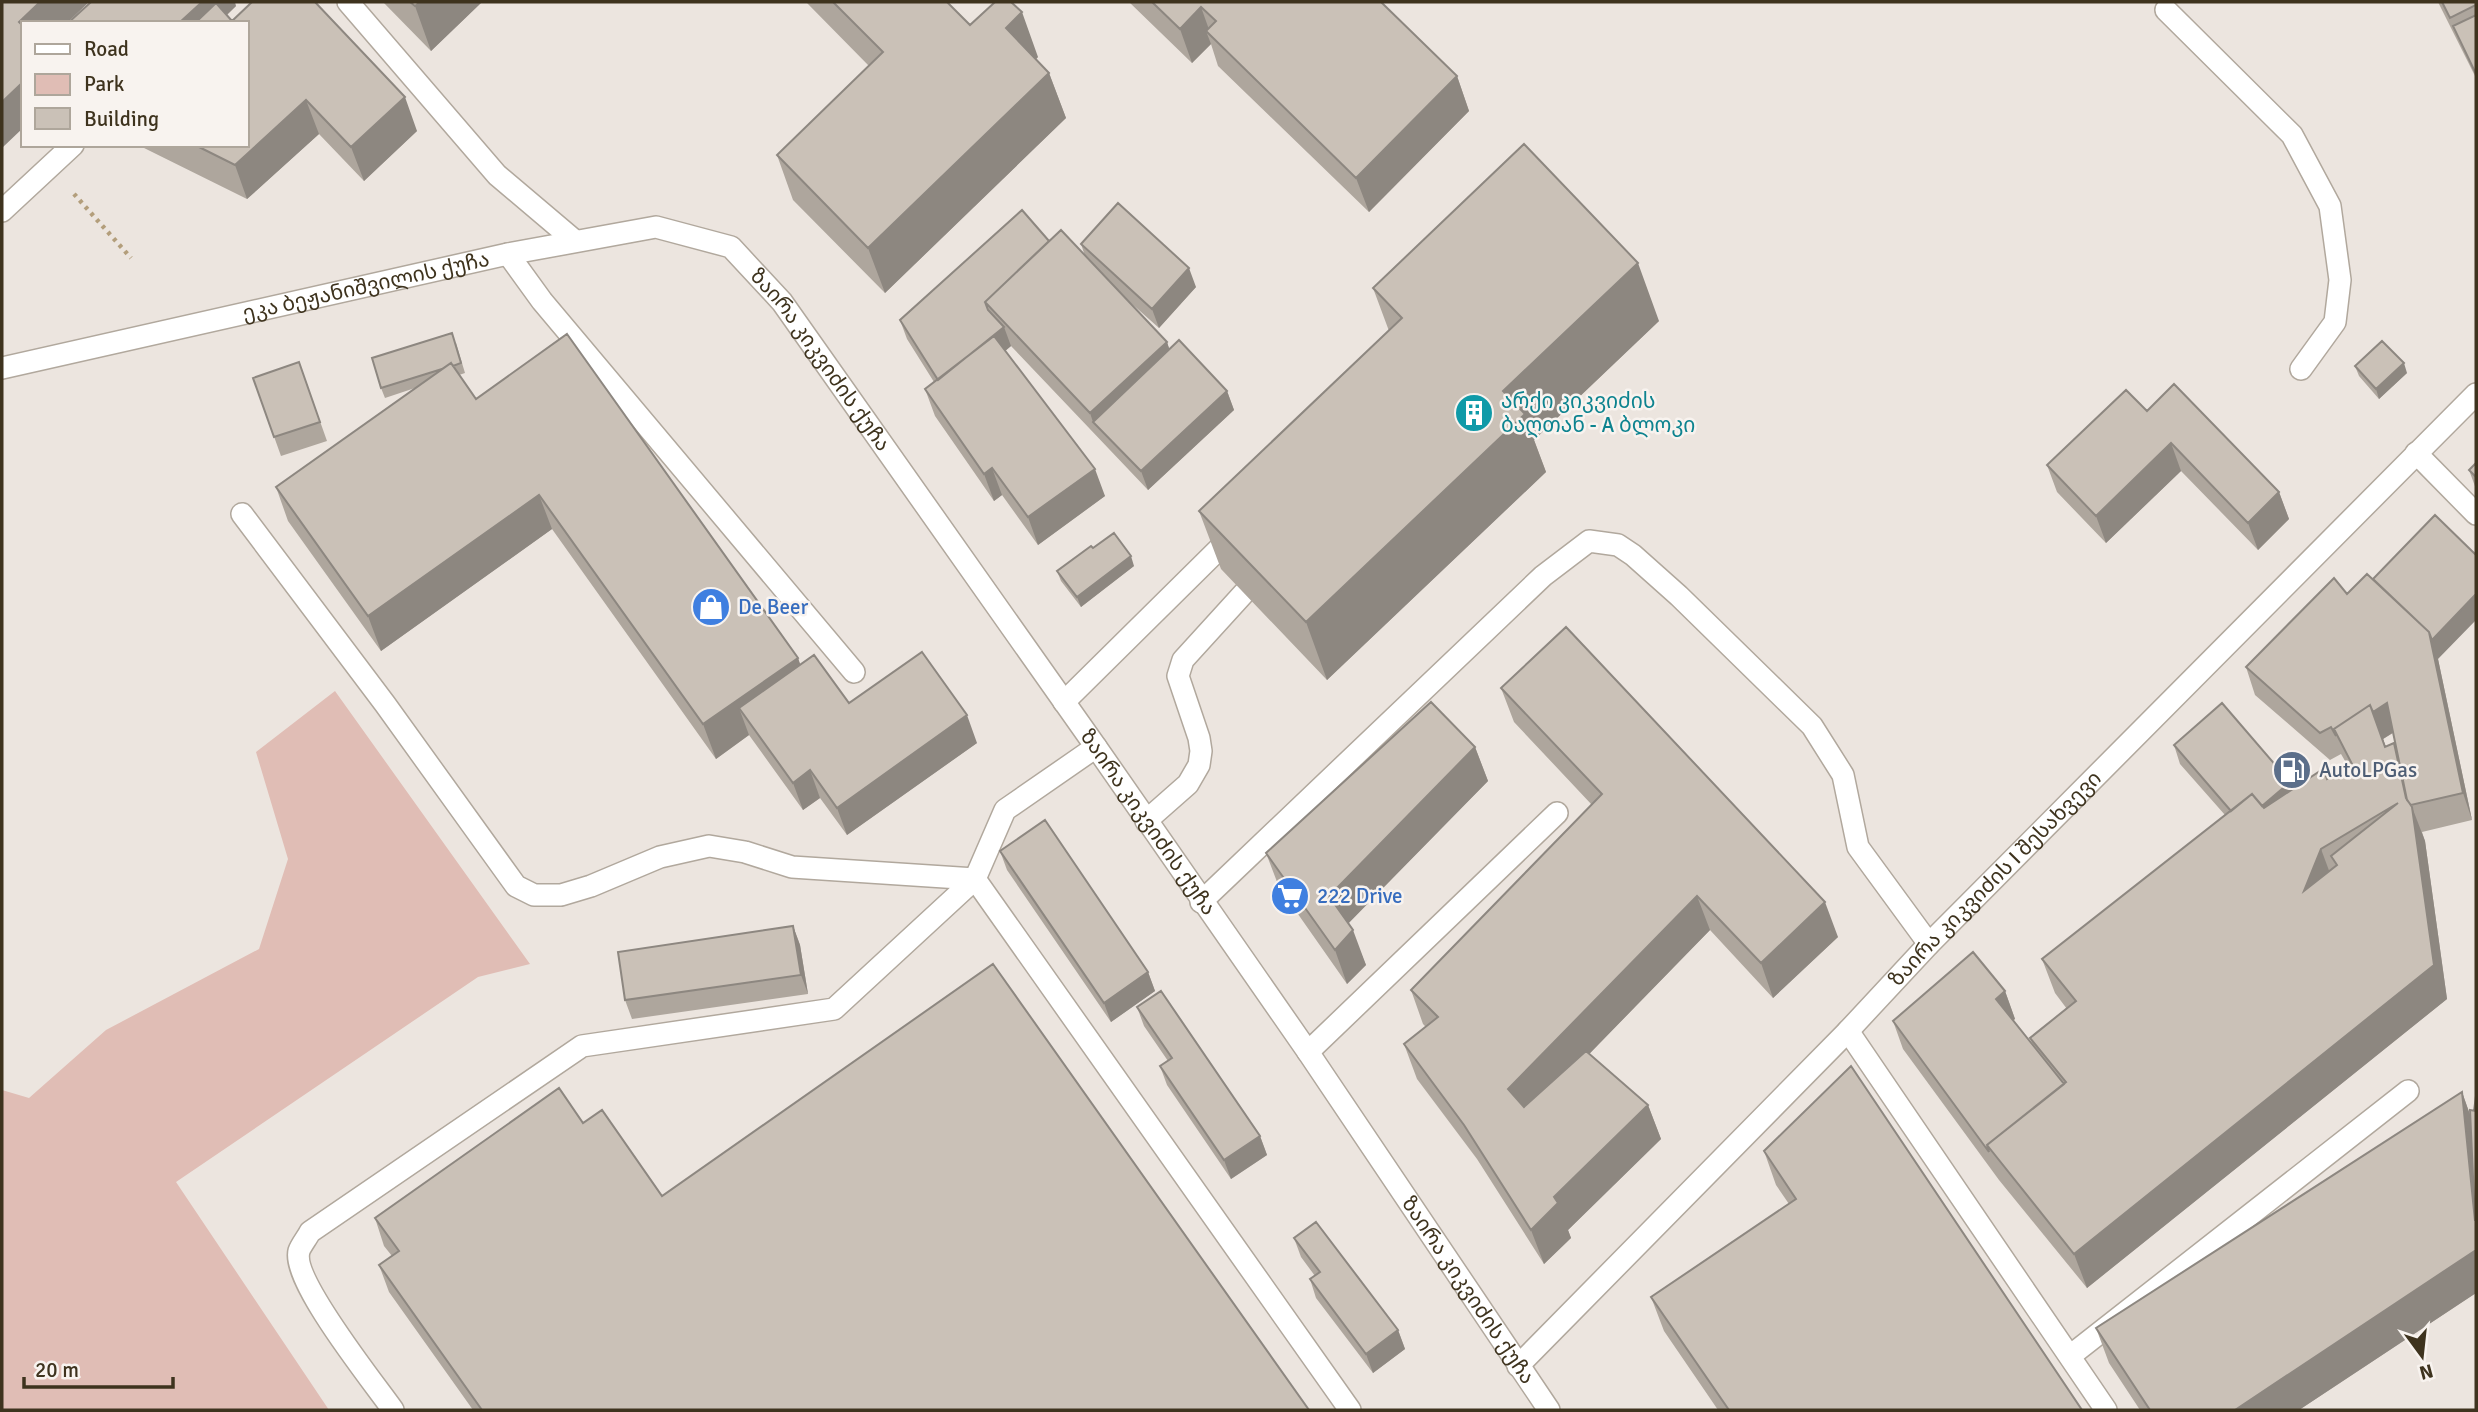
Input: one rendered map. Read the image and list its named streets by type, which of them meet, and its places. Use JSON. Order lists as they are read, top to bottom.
{
  "streets": {
    "street": ["ეკა ბეჟანიშვილის ქუჩა", "ზაირა კიკვიძის ქუჩა", "ზაირა კიკვიძის I შესახვევი"]
  },
  "crossings": [
    ["ეკა ბეჟანიშვილის ქუჩა", "ზაირა კიკვიძის ქუჩა"],
    ["ზაირა კიკვიძის ქუჩა", "ზაირა კიკვიძის I შესახვევი"]
  ],
  "places": {
    "building": ["არქი კიკვიძის ბაღთან - A ბლოკი"],
    "shop": ["De Beer"],
    "fuel station": ["AutoLPGas"],
    "supermarket": ["222 Drive"]
  },
  "legend": ["Road", "Park", "Building"],
  "scale_bar": "20 m",
  "north": "bottom"
}
